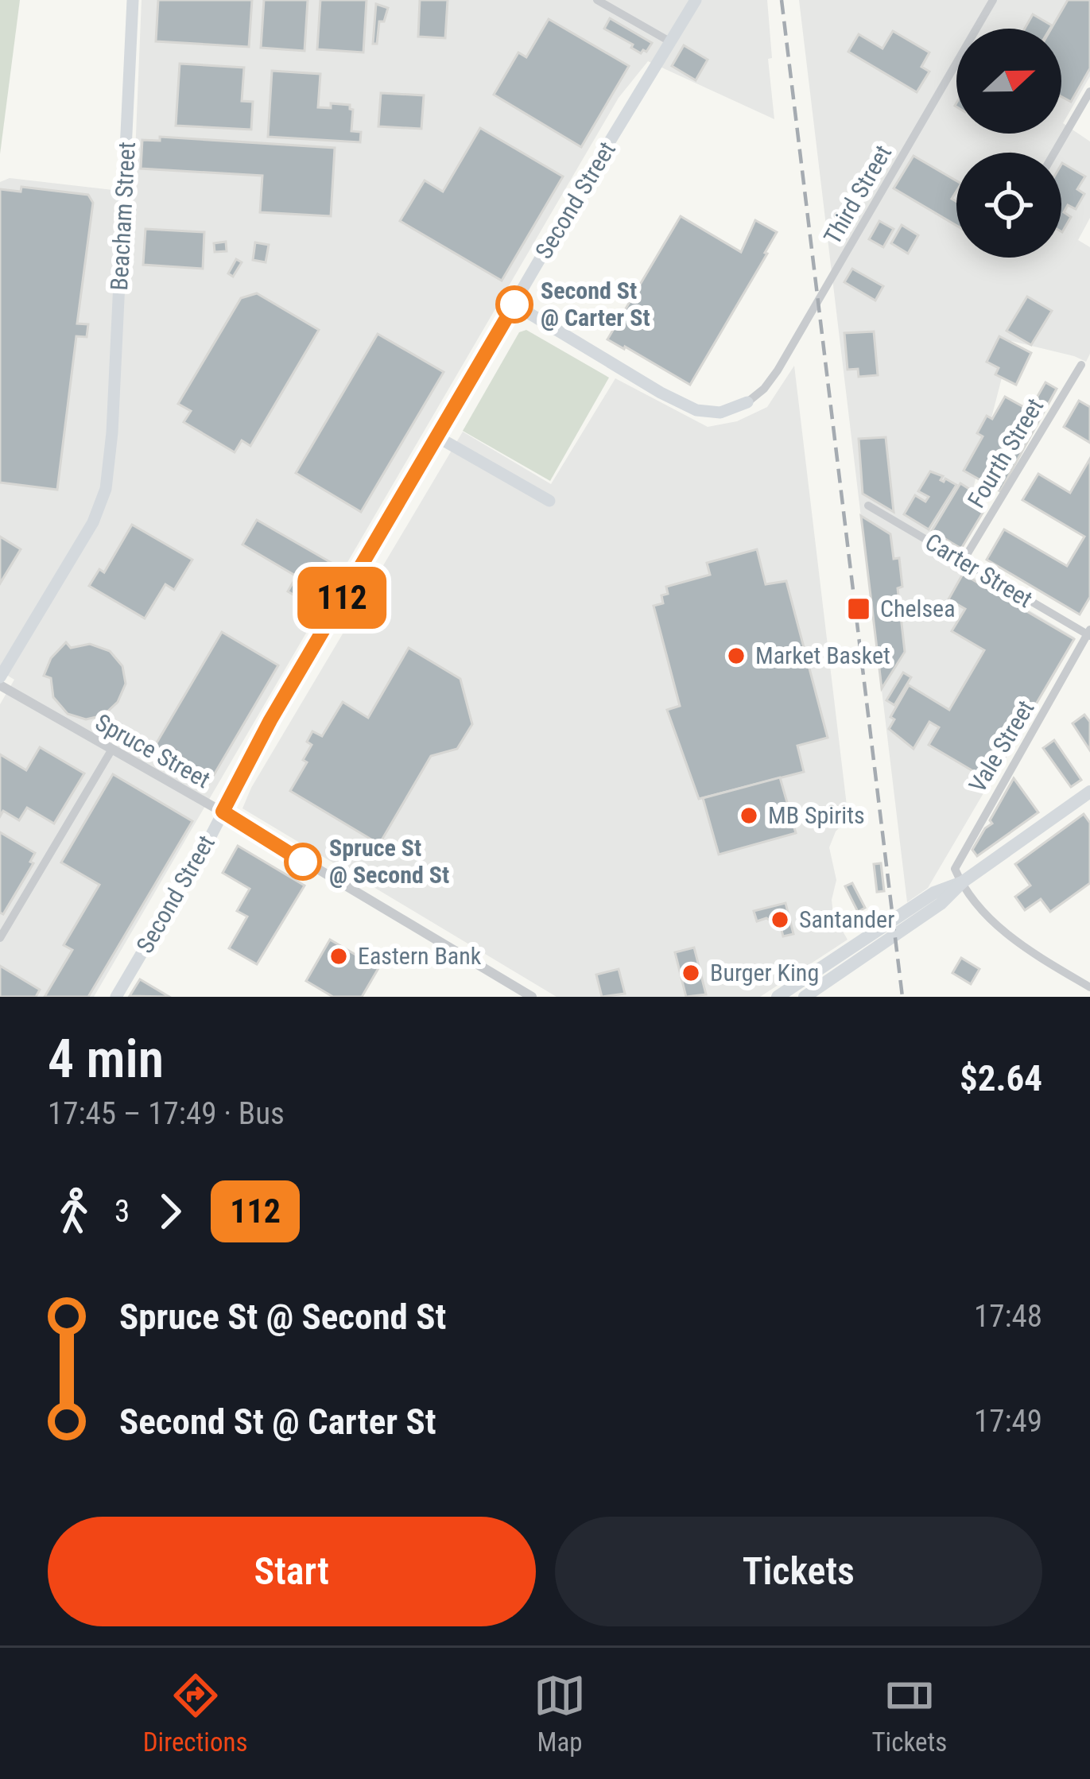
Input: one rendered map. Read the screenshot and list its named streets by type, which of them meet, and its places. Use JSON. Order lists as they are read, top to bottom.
{
  "streets": {
    "main road": ["Second Street", "Beacham Street"],
    "street": [
      "Third Street",
      "Fourth Street",
      "Carter Street",
      "Vale Street",
      "Spruce Street"
    ]
  },
  "crossings": [
    ["Second Street", "Spruce Street"],
    ["Fourth Street", "Carter Street"],
    ["Carter Street", "Vale Street"]
  ],
  "places": {
    "other": [
      "Second St @ Carter St",
      "Market Basket",
      "MB Spirits",
      "Spruce St @ Second St",
      "Santander",
      "Eastern Bank",
      "Burger King"
    ],
    "transit": ["Chelsea"]
  },
  "lines": ["bus line 112"],
  "north": "right",
  "page": {
    "on_map": "112",
    "heading": ["4 min", "17:45 – 17:49 · Bus", "$2.64"],
    "legs": ["3", "112"],
    "list": [
      {
        "name": "Spruce St @ Second St",
        "value": "17:48"
      },
      {
        "name": "Second St @ Carter St",
        "value": "17:49"
      }
    ],
    "buttons": ["Start", "Tickets"],
    "tabs": ["Directions", "Map", "Tickets"]
  }
}
